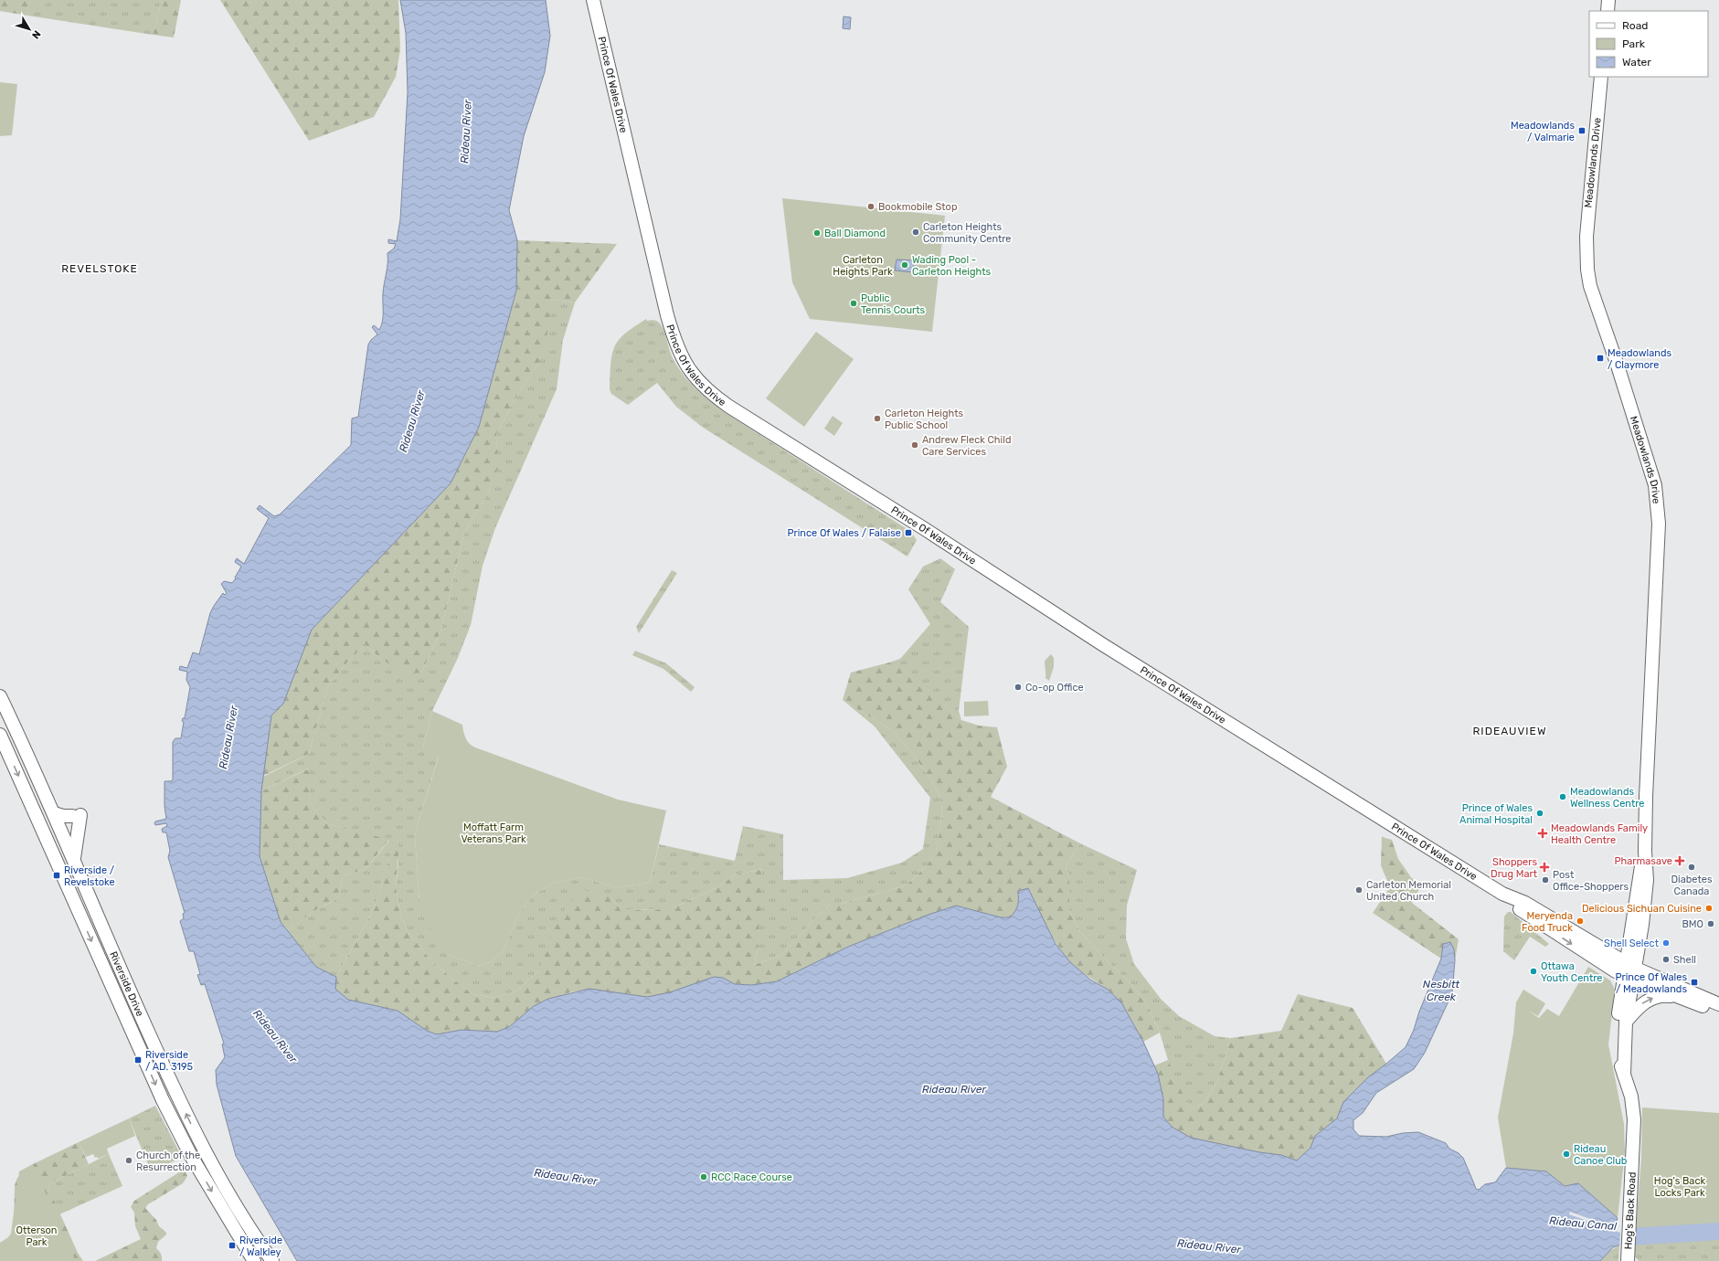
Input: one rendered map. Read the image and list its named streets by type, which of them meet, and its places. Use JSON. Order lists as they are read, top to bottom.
{
  "streets": {
    "main road": [
      "Prince Of Wales Drive",
      "Meadowlands Drive",
      "Riverside Drive",
      "Hog's Back Road"
    ]
  },
  "crossings": [
    ["Prince Of Wales Drive", "Meadowlands Drive"],
    ["Prince Of Wales Drive", "Hog's Back Road"],
    ["Meadowlands Drive", "Hog's Back Road"]
  ],
  "districts": ["REVELSTOKE", "RIDEAUVIEW"],
  "water": ["Rideau River", "Nesbitt Creek", "Rideau Canal"],
  "parks": [
    "Carleton Heights Park",
    "Moffatt Farm Veterans Park",
    "Hog's Back Locks Park",
    "Otterson Park"
  ],
  "places": {
    "transit": [
      "Meadowlands / Valmarie",
      "Meadowlands / Claymore",
      "Prince Of Wales / Falaise",
      "Riverside / Revelstoke",
      "Prince Of Wales / Meadowlands",
      "Riverside / AD. 3195",
      "Riverside / Walkley"
    ],
    "other": [
      "Bookmobile Stop",
      "Carleton Heights Community Centre",
      "Ball Diamond",
      "Wading Pool - Carleton Heights",
      "Public Tennis Courts",
      "Carleton Heights Public School",
      "Andrew Fleck Child Care Services",
      "Co-op Office",
      "Meadowlands Wellness Centre",
      "Prince of Wales Animal Hospital",
      "Diabetes Canada",
      "Post Office-Shoppers",
      "Carleton Memorial United Church",
      "Delicious Sichuan Cuisine",
      "Meryenda Food Truck",
      "BMO",
      "Shell Select",
      "Shell",
      "Ottawa Youth Centre",
      "Rideau Canoe Club",
      "Church of the Resurrection",
      "RCC Race Course"
    ],
    "health": ["Meadowlands Family Health Centre", "Pharmasave", "Shoppers Drug Mart"]
  },
  "legend": ["Road", "Park", "Water"],
  "north": "bottom right"
}
